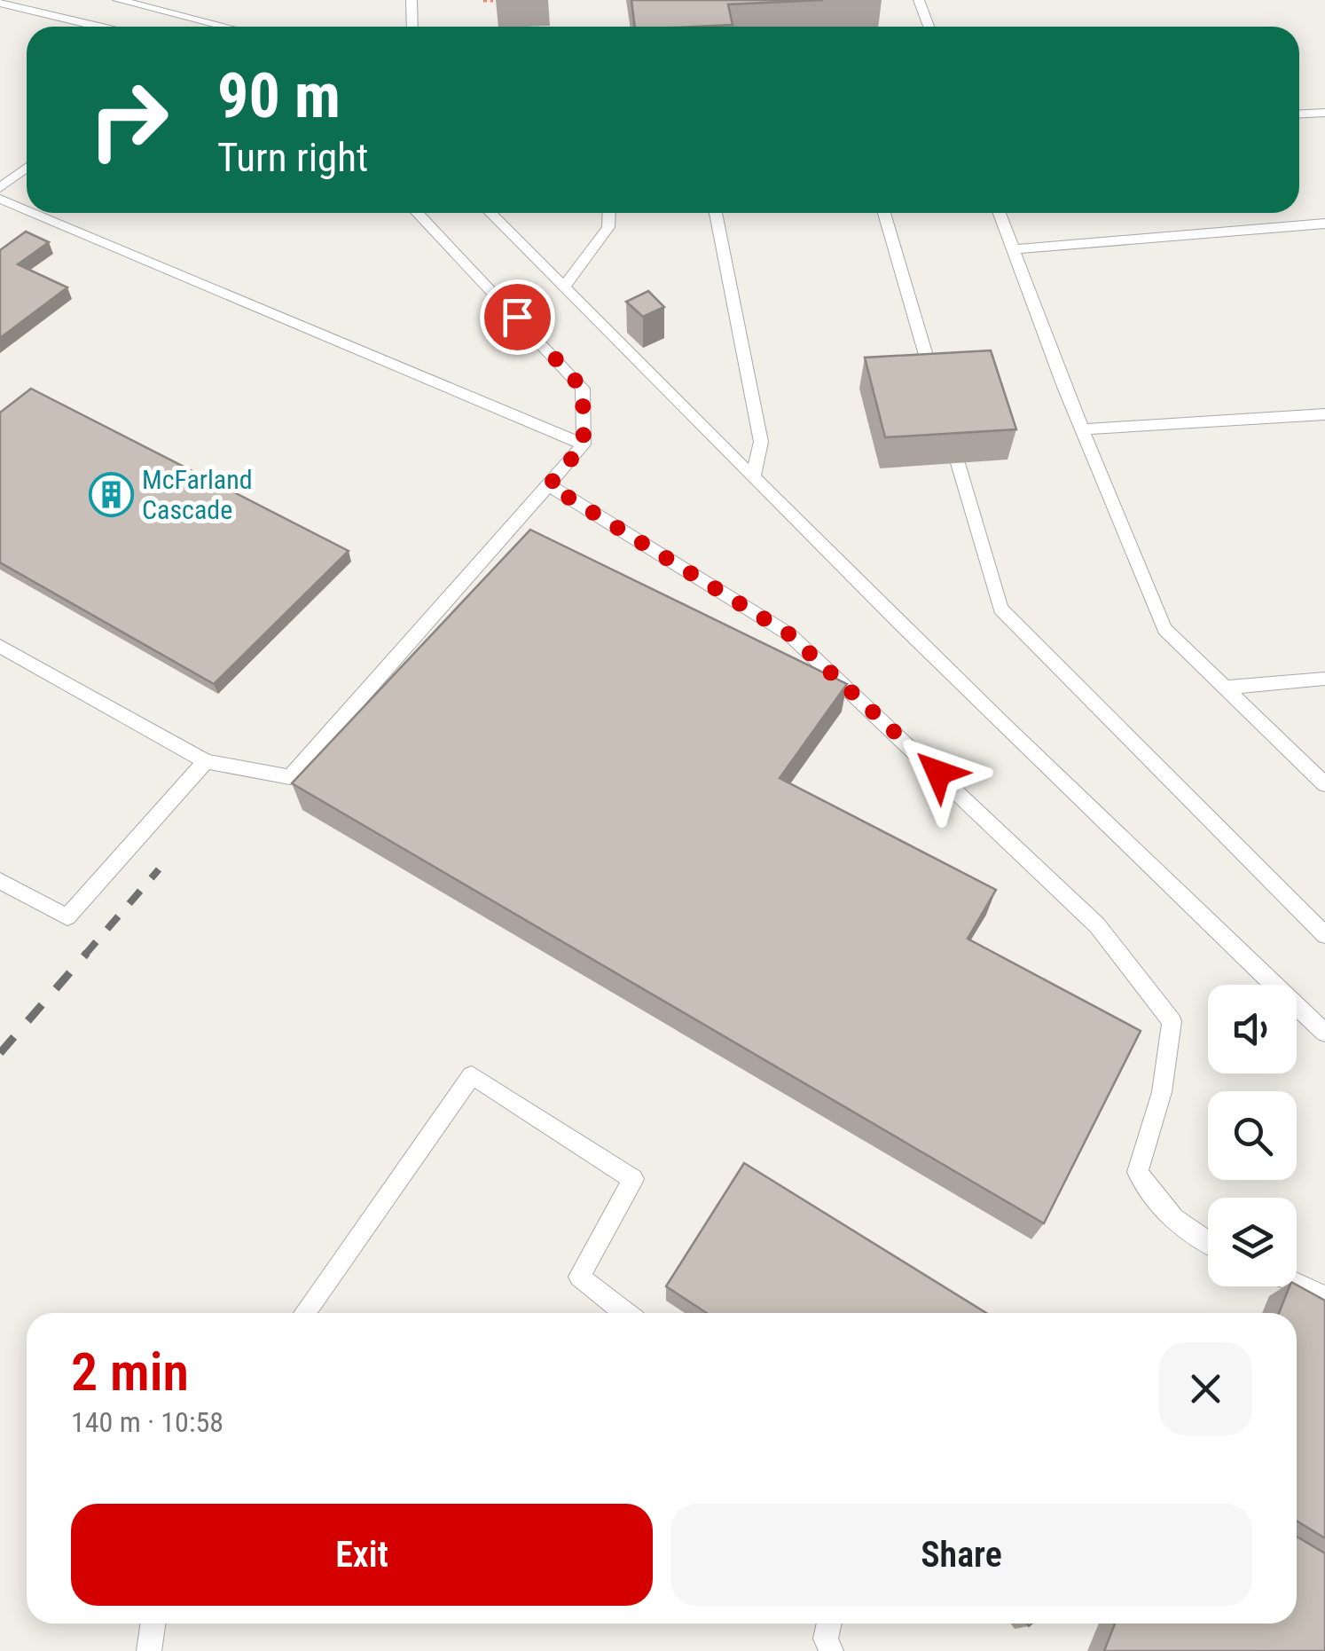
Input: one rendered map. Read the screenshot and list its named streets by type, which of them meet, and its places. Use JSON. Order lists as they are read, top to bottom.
{
  "places": {
    "building": ["McFarland Cascade"]
  },
  "page": {
    "turn": ["90 m", "Turn right"],
    "heading": ["2 min", "140 m · 10:58"],
    "buttons": ["Exit", "Share"]
  }
}
